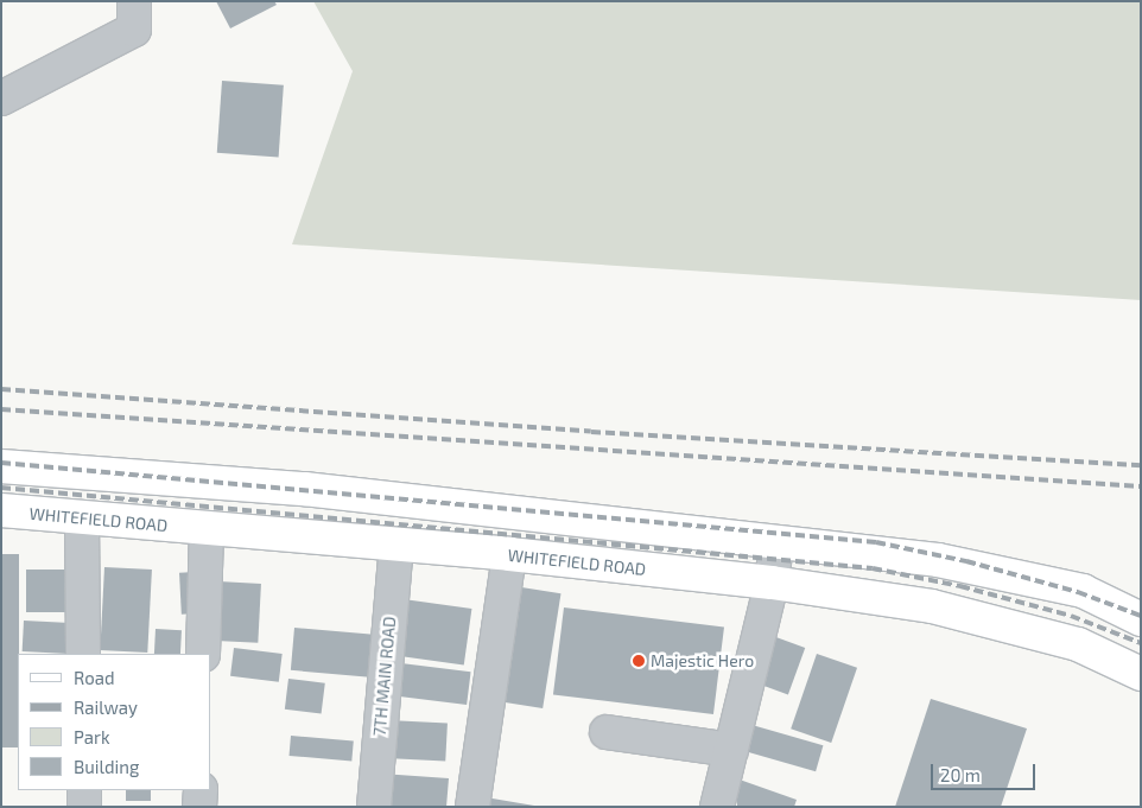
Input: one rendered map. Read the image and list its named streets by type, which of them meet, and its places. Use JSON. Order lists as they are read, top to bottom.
{
  "streets": {
    "main road": ["WHITEFIELD ROAD"],
    "street": ["7TH MAIN ROAD"]
  },
  "crossings": [
    ["WHITEFIELD ROAD", "7TH MAIN ROAD"]
  ],
  "places": ["Majestic Hero"],
  "legend": [
    "Road",
    "Railway",
    "Park",
    "Building"
  ],
  "scale_bar": "20 m"
}
